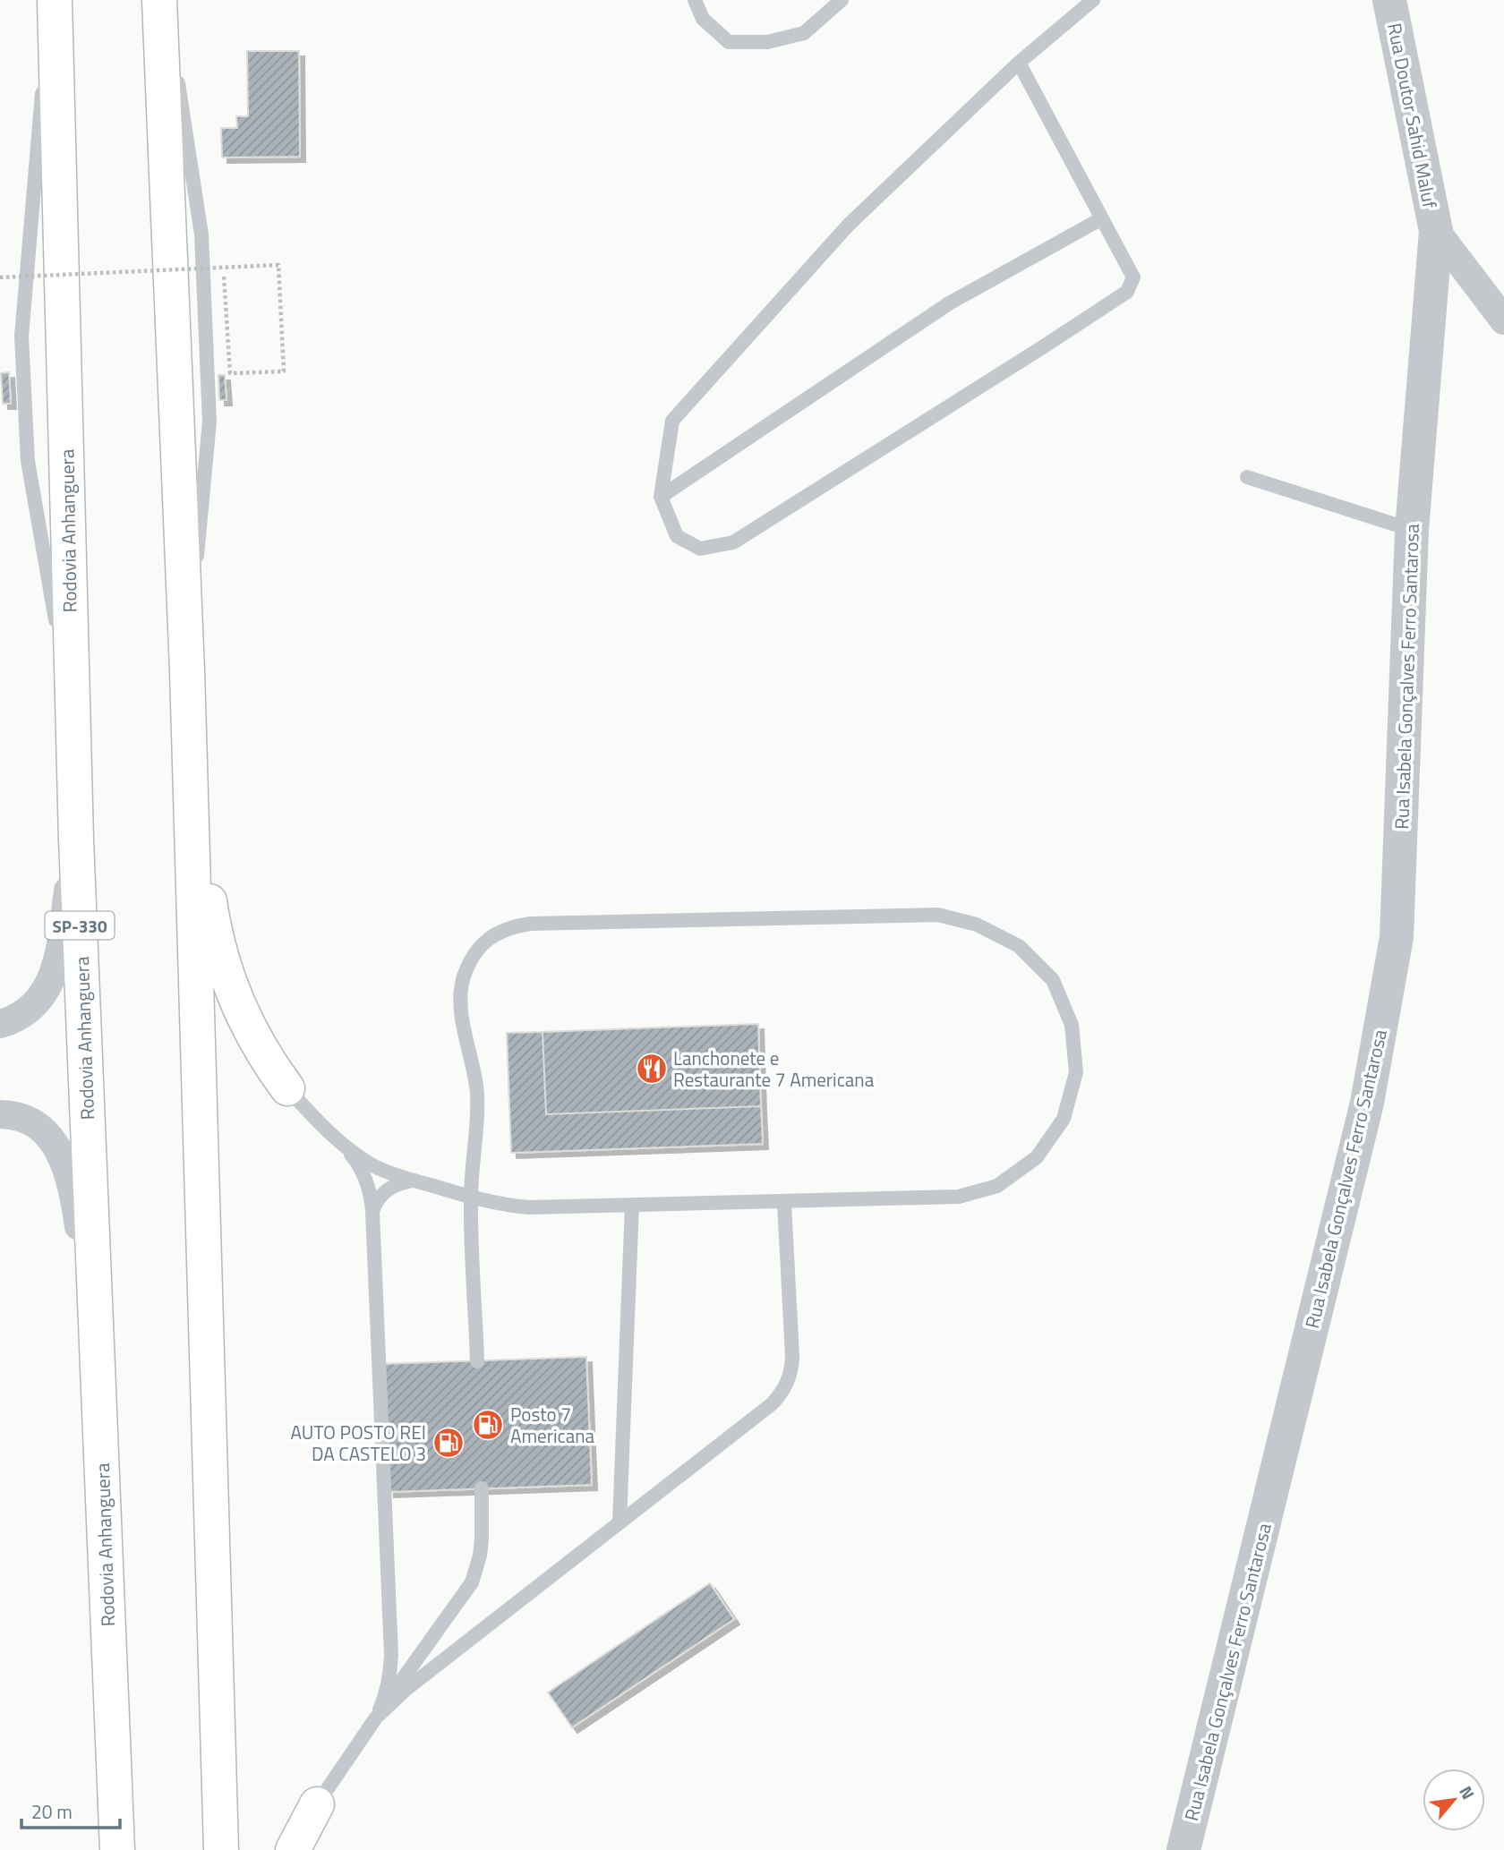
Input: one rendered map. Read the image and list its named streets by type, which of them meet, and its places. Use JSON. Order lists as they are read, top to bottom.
{
  "streets": {
    "highway": ["Rodovia Anhanguera", "SP-330"],
    "street": ["Rua Doutor Sahid Maluf", "Rua Isabela Gonçalves Ferro Santarosa"]
  },
  "crossings": [
    ["Rua Doutor Sahid Maluf", "Rua Isabela Gonçalves Ferro Santarosa"]
  ],
  "places": {
    "restaurant": ["Lanchonete e Restaurante 7 Americana"],
    "fuel station": ["Posto 7 Americana", "AUTO POSTO REI DA CASTELO 3"]
  },
  "scale_bar": "20 m",
  "north": "top right"
}
